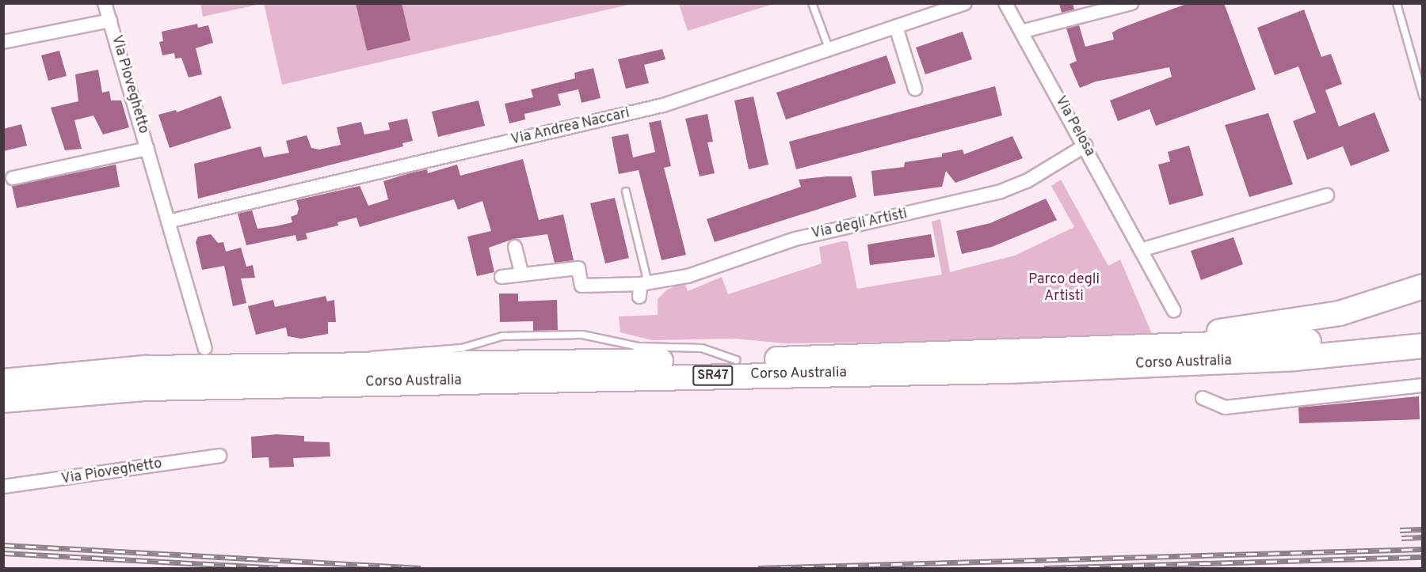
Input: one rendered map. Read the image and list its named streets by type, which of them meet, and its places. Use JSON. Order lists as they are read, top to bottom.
{
  "streets": {
    "highway": ["Corso Australia", "SR47"],
    "street": [
      "Via Pioveghetto",
      "Via Pelosa",
      "Via Andrea Naccari",
      "Via degli Artisti"
    ]
  },
  "crossings": [
    ["Via Pioveghetto", "Via Andrea Naccari"],
    ["Via Pelosa", "Via degli Artisti"]
  ],
  "parks": ["Parco degli Artisti"]
}
